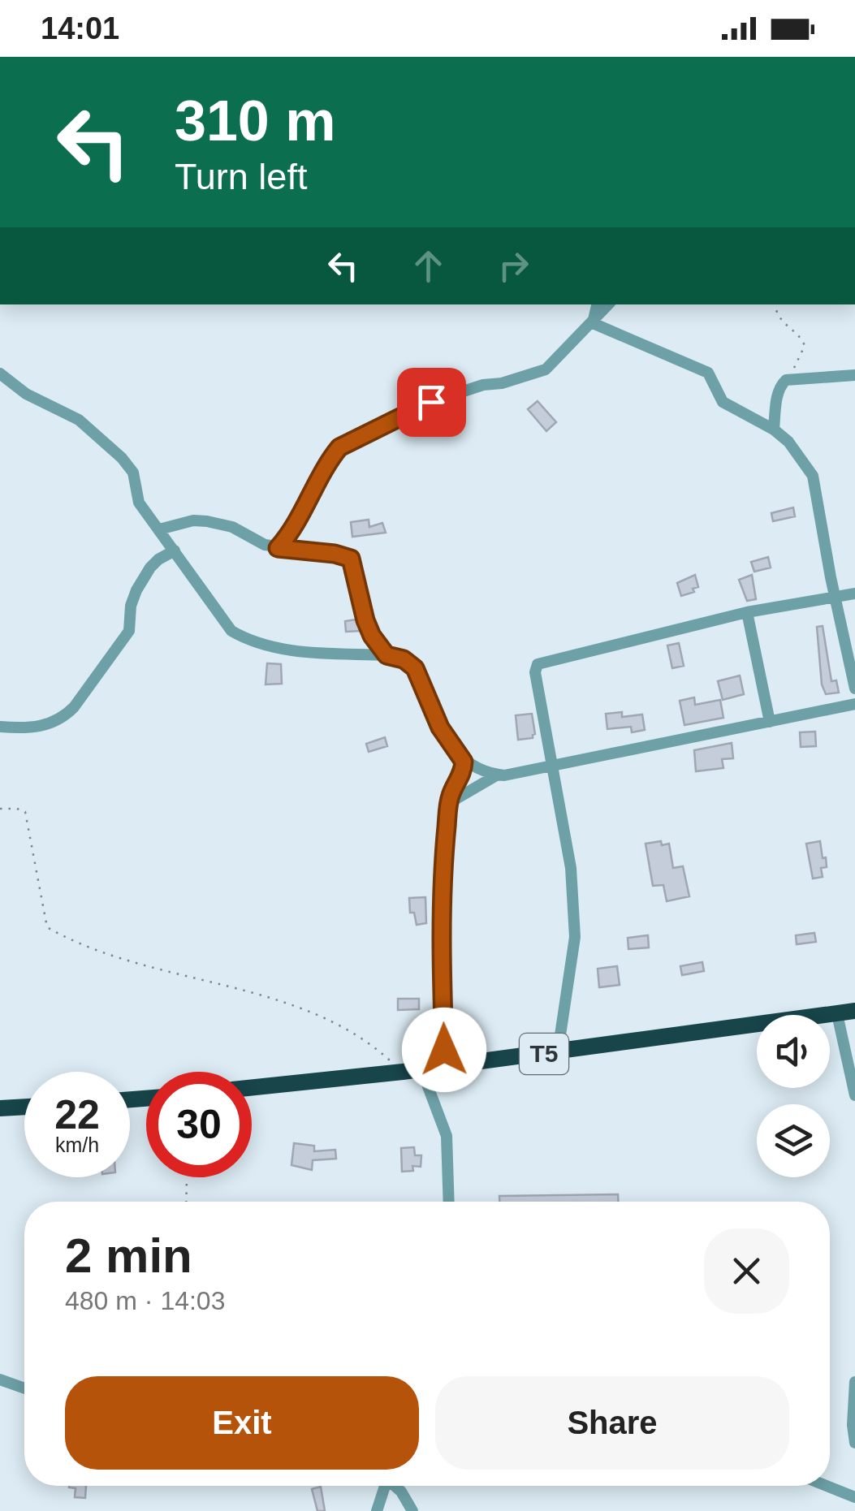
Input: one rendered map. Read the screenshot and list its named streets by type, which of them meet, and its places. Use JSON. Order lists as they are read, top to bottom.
{
  "streets": {
    "highway": ["T5"]
  },
  "page": {
    "status": "14:01",
    "turn": ["310 m", "Turn left"],
    "speed": "22 km/h",
    "limit": "30",
    "heading": ["2 min", "480 m · 14:03"],
    "buttons": ["Exit", "Share"]
  }
}
